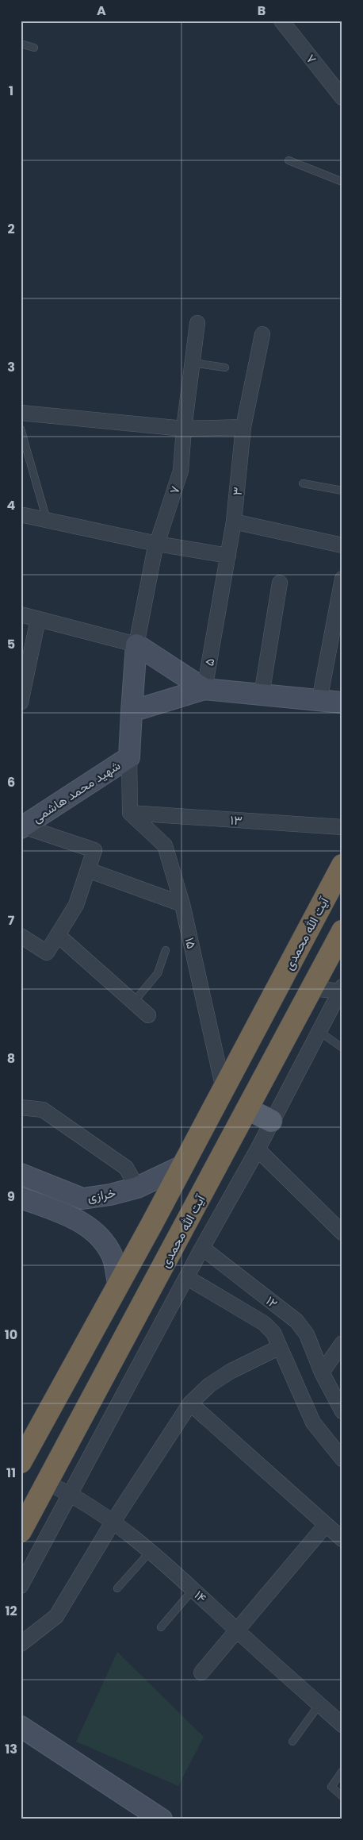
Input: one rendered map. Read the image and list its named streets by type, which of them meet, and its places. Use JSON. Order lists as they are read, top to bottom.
{
  "streets": {
    "highway": ["آیت الله محمدی"],
    "street": [
      "۷",
      "۳",
      "۵",
      "شهید محمد هاشمی",
      "۱۳",
      "۱۵",
      "خرازی",
      "۱۲",
      "۱۴"
    ]
  },
  "crossings": [
    ["۷", "۵"],
    ["۷", "شهید محمد هاشمی"],
    ["۳", "۵"],
    ["۱۳", "۱۵"],
    ["آیت الله محمدی", "۱۵"],
    ["آیت الله محمدی", "خرازی"],
    ["آیت الله محمدی", "۱۴"]
  ],
  "grid": {
    "columns": ["A", "B"],
    "rows": [
      "1",
      "2",
      "3",
      "4",
      "5",
      "6",
      "7",
      "8",
      "9",
      "10",
      "11",
      "12",
      "13"
    ]
  }
}
